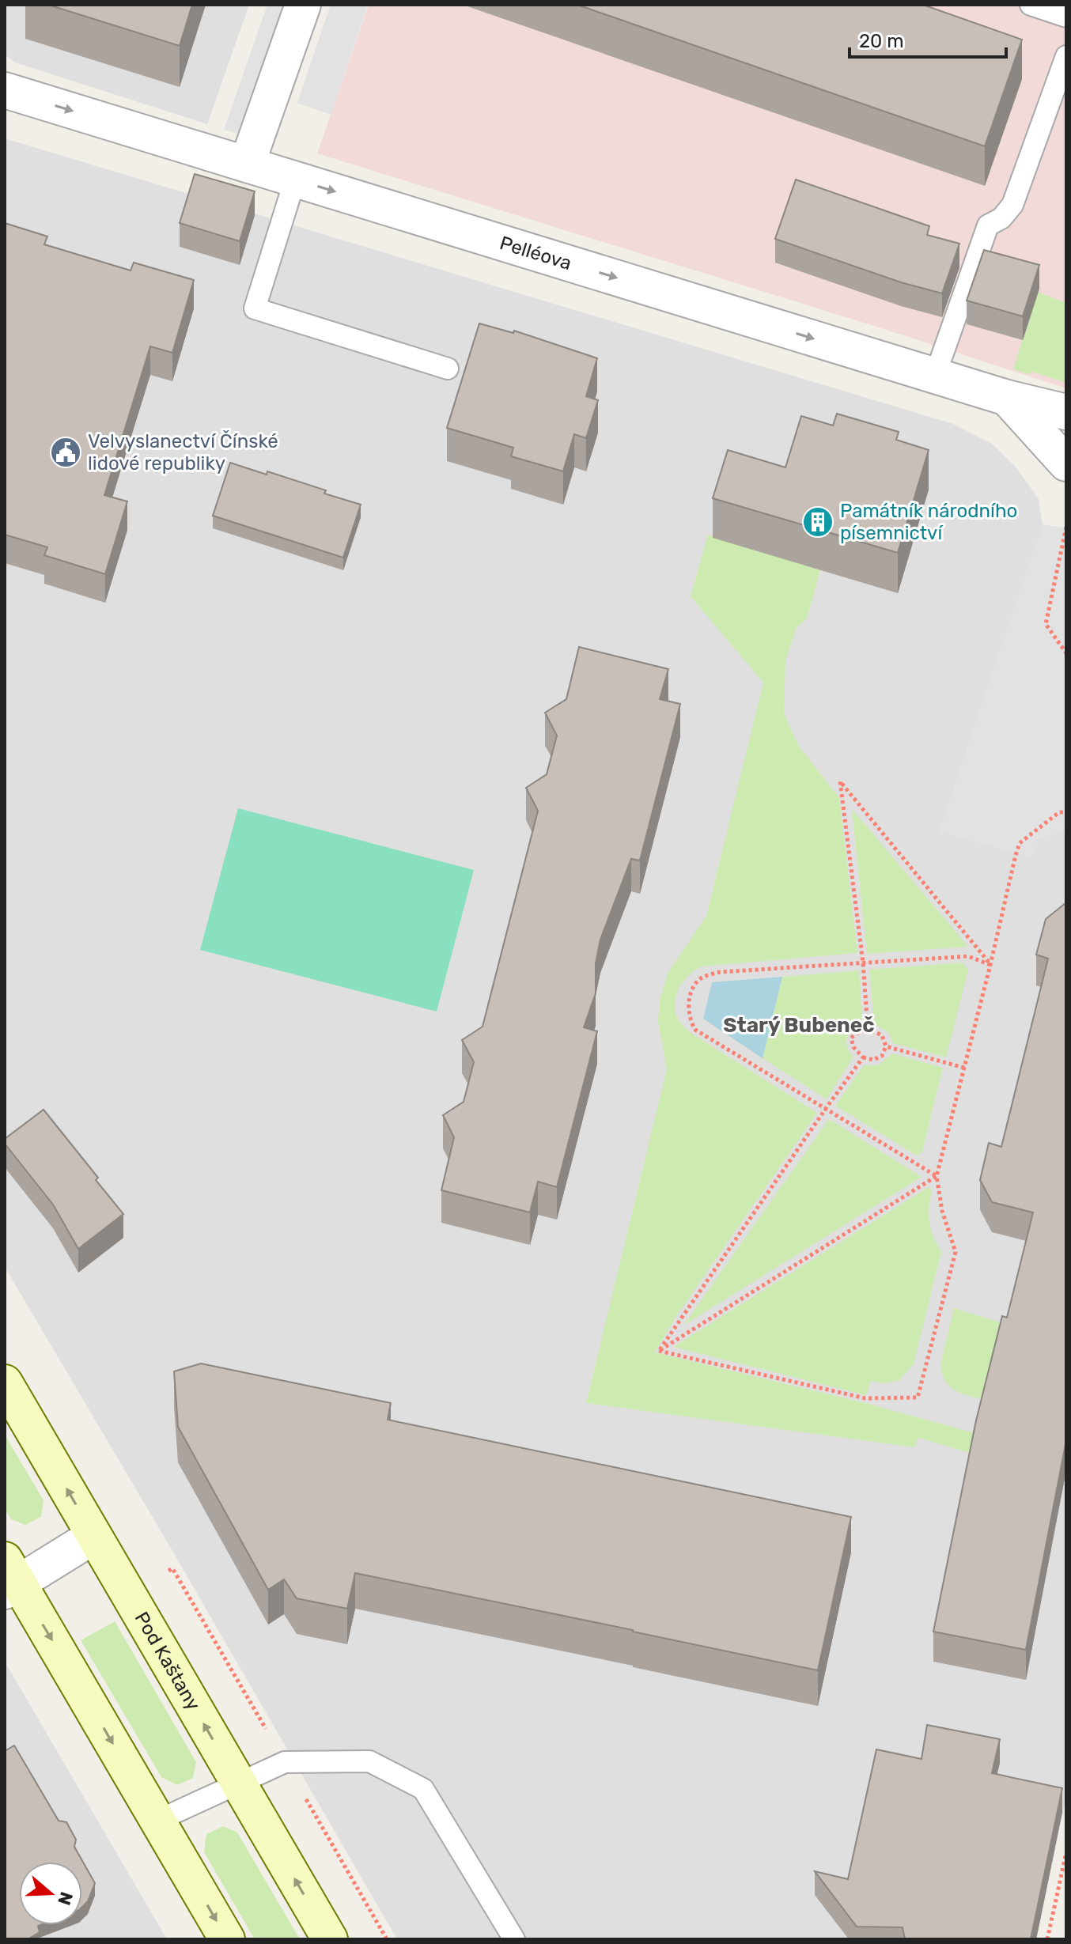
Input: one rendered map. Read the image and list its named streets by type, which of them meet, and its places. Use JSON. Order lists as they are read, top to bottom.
{
  "streets": {
    "main road": ["Pod Kaštany"],
    "street": ["Pelléova"]
  },
  "one_way": ["Pelléova"],
  "districts": ["Starý Bubeneč"],
  "places": {
    "public building": ["Velvyslanectví Čínské lidové republiky"],
    "building": ["Památník národního písemnictví"]
  },
  "scale_bar": "20 m",
  "north": "right"
}
